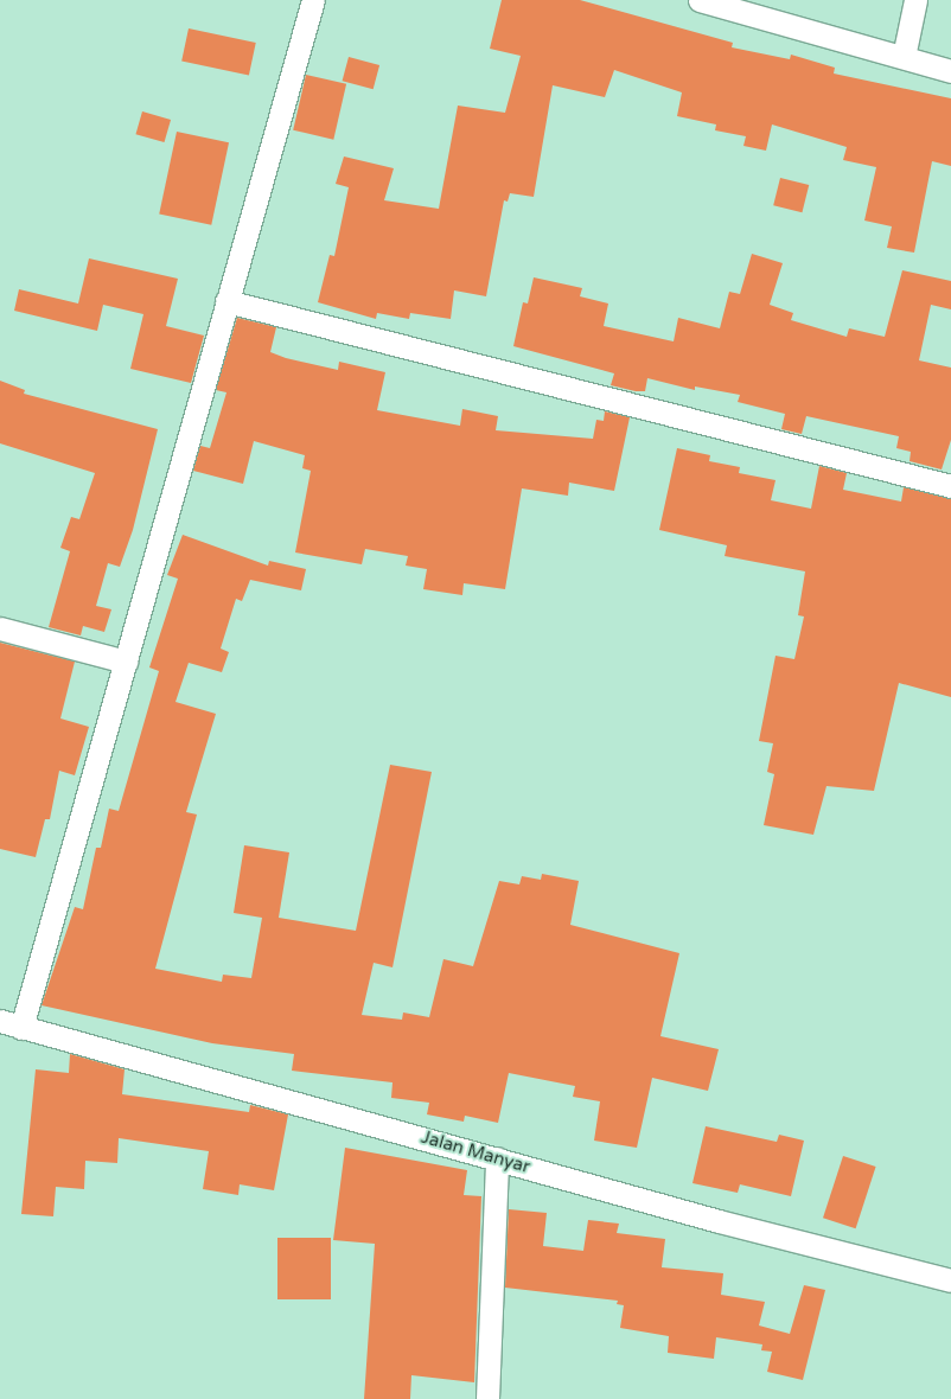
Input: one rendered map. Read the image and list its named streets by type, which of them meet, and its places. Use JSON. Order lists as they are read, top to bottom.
{
  "streets": {
    "street": ["Jalan Manyar"]
  }
}
